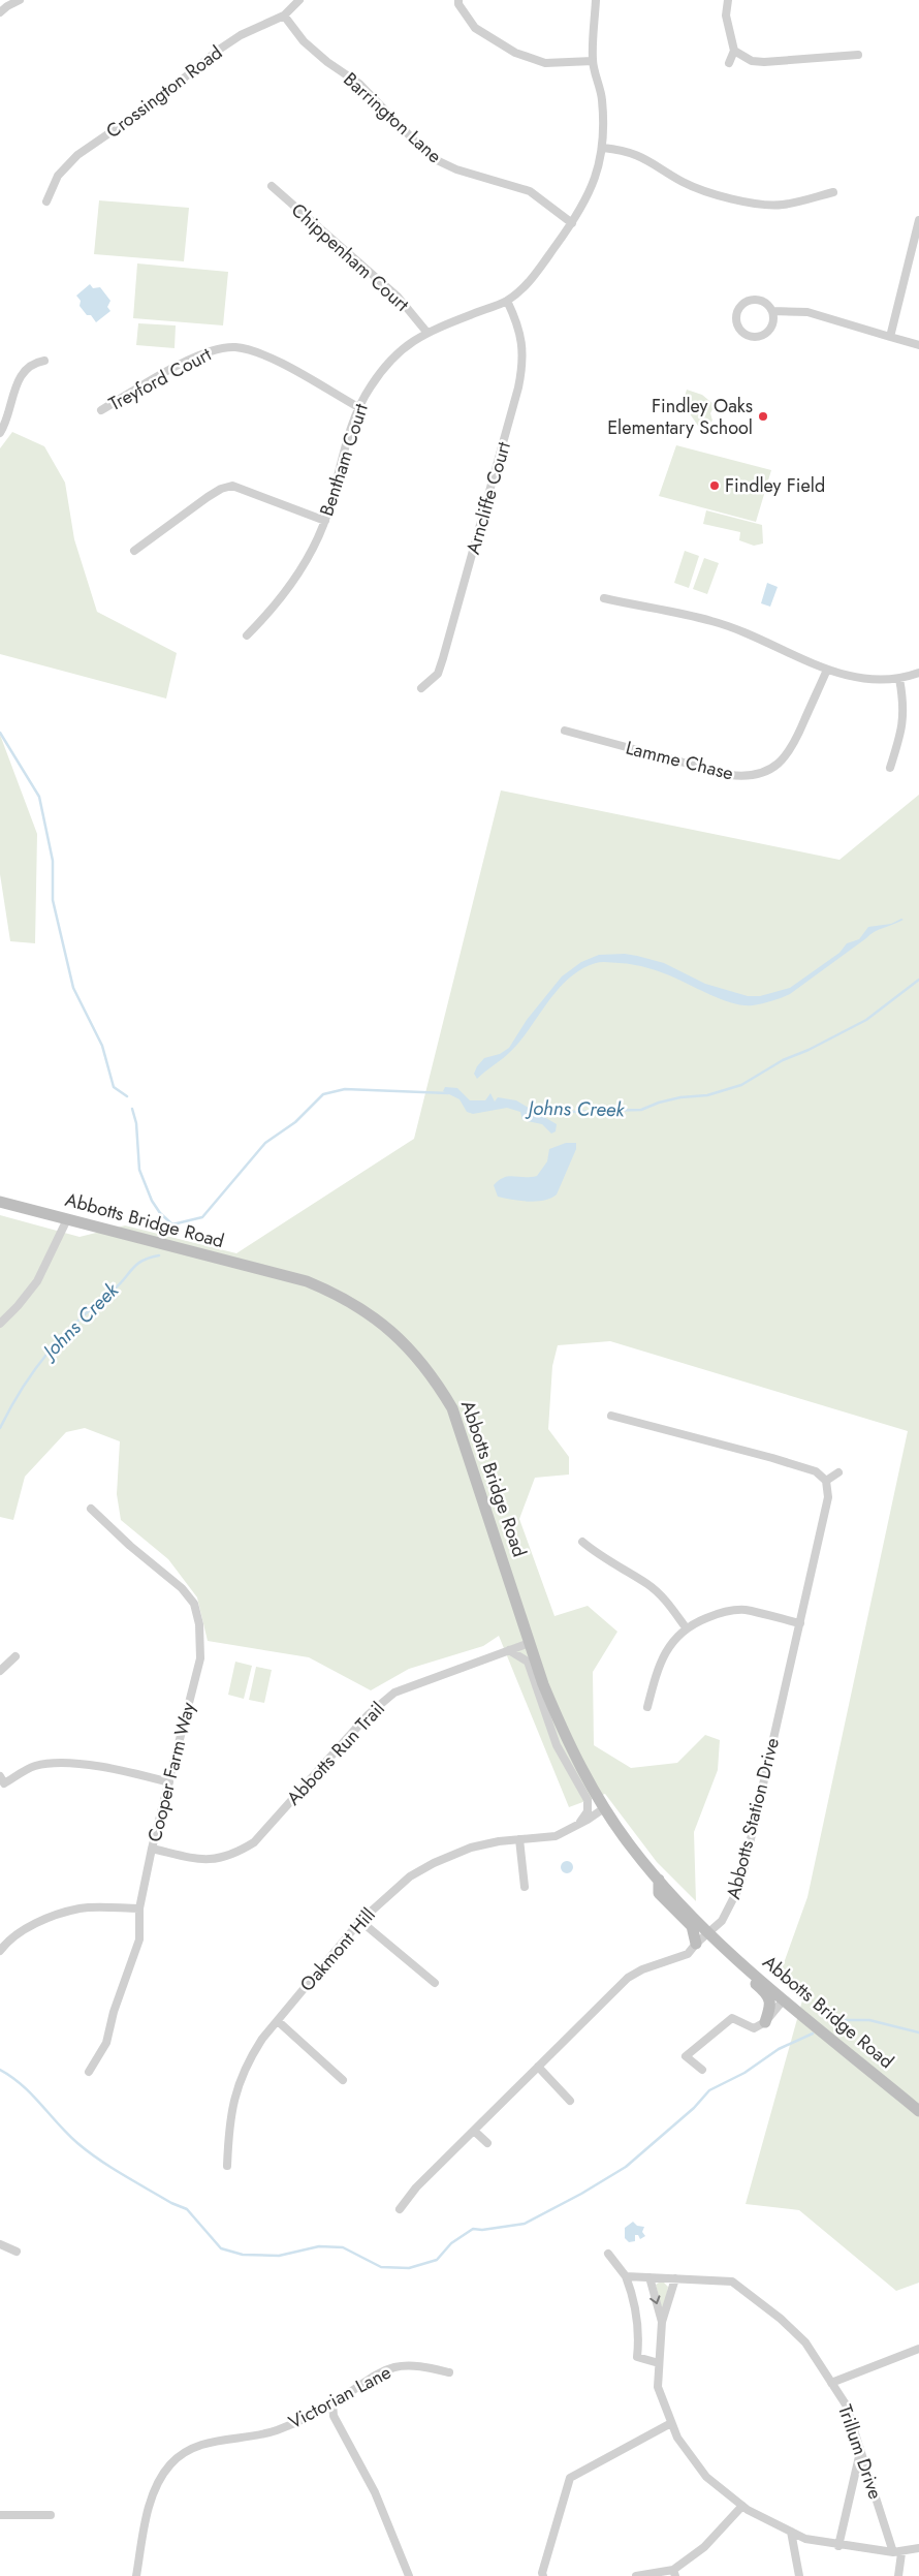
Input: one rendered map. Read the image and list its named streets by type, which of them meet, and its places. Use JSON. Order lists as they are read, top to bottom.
{
  "streets": {
    "main road": ["Abbotts Bridge Road"],
    "street": [
      "Crossington Road",
      "Barrington Lane",
      "Chippenham Court",
      "Treyford Court",
      "Bentham Court",
      "Arncliffe Court",
      "Lamme Chase",
      "Abbotts Run Trail",
      "Cooper Farm Way",
      "Abbotts Station Drive",
      "Oakmont Hill",
      "Victorian Lane",
      "Trillum Drive"
    ]
  },
  "crossings": [
    ["Crossington Road", "Barrington Lane"],
    ["Barrington Lane", "Bentham Court"],
    ["Chippenham Court", "Bentham Court"],
    ["Treyford Court", "Bentham Court"],
    ["Bentham Court", "Arncliffe Court"],
    ["Abbotts Bridge Road", "Abbotts Run Trail"],
    ["Abbotts Bridge Road", "Abbotts Station Drive"],
    ["Abbotts Bridge Road", "Oakmont Hill"],
    ["Abbotts Run Trail", "Cooper Farm Way"]
  ],
  "water": ["Johns Creek"],
  "places": ["Findley Oaks Elementary School", "Findley Field"]
}
